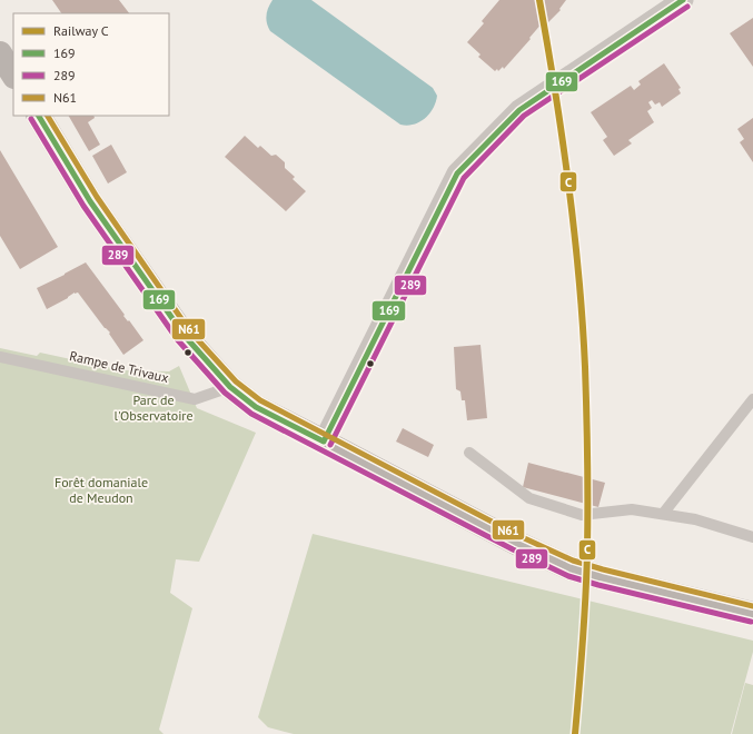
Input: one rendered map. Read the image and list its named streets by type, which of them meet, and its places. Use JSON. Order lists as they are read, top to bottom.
{
  "streets": {
    "lane": ["Rampe de Trivaux"]
  },
  "parks": ["Parc de l'Observatoire", "Forêt domaniale de Meudon"],
  "lines": [
    "rail line C",
    "transit line 169",
    "transit line 289",
    "transit line N61"
  ],
  "legend": [
    "Railway C",
    "169",
    "289",
    "N61"
  ]
}
